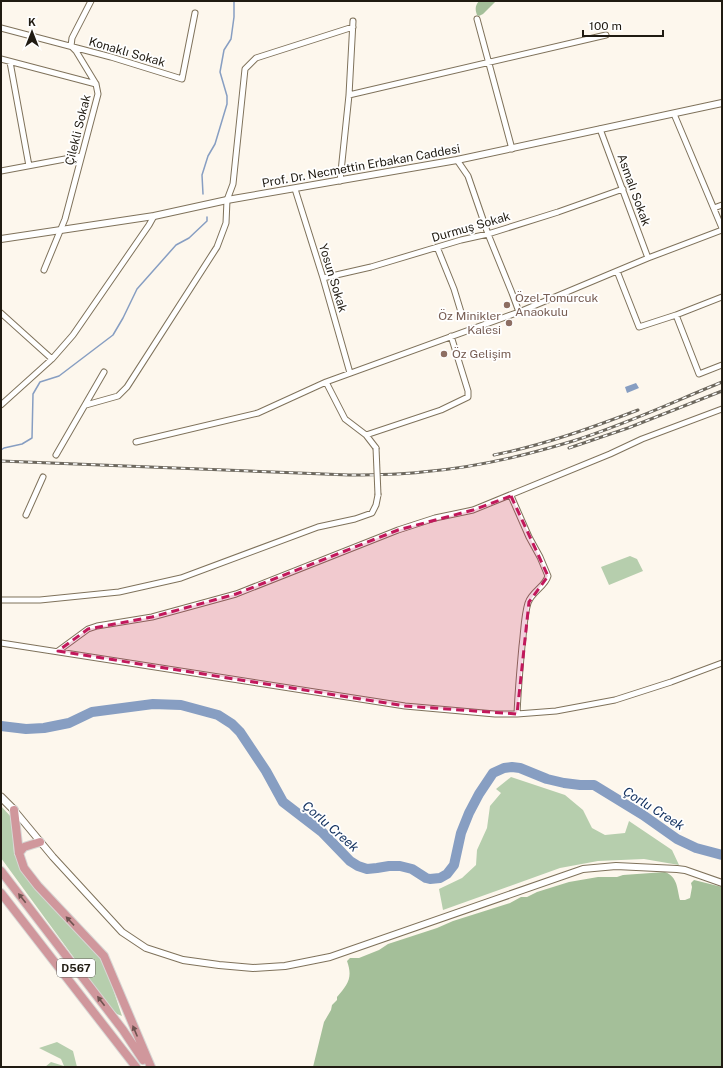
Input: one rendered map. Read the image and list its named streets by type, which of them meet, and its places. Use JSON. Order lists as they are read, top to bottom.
{
  "streets": {
    "highway": ["D567"],
    "street": [
      "Konaklı Sokak",
      "Çilekli Sokak",
      "Prof. Dr. Necmettin Erbakan Caddesi",
      "Asmalı Sokak",
      "Durmuş Sokak",
      "Yosun Sokak"
    ]
  },
  "crossings": [
    ["Konaklı Sokak", "Çilekli Sokak"],
    ["Çilekli Sokak", "Prof. Dr. Necmettin Erbakan Caddesi"],
    ["Prof. Dr. Necmettin Erbakan Caddesi", "Asmalı Sokak"],
    ["Prof. Dr. Necmettin Erbakan Caddesi", "Yosun Sokak"],
    ["Asmalı Sokak", "Durmuş Sokak"],
    ["Durmuş Sokak", "Yosun Sokak"]
  ],
  "water": ["Çorlu Creek"],
  "places": ["Özel Tomurcuk Anaokulu", "Öz Minikler Kalesi", "Öz Gelişim"],
  "scale_bar": "100 m",
  "north": "top"
}
